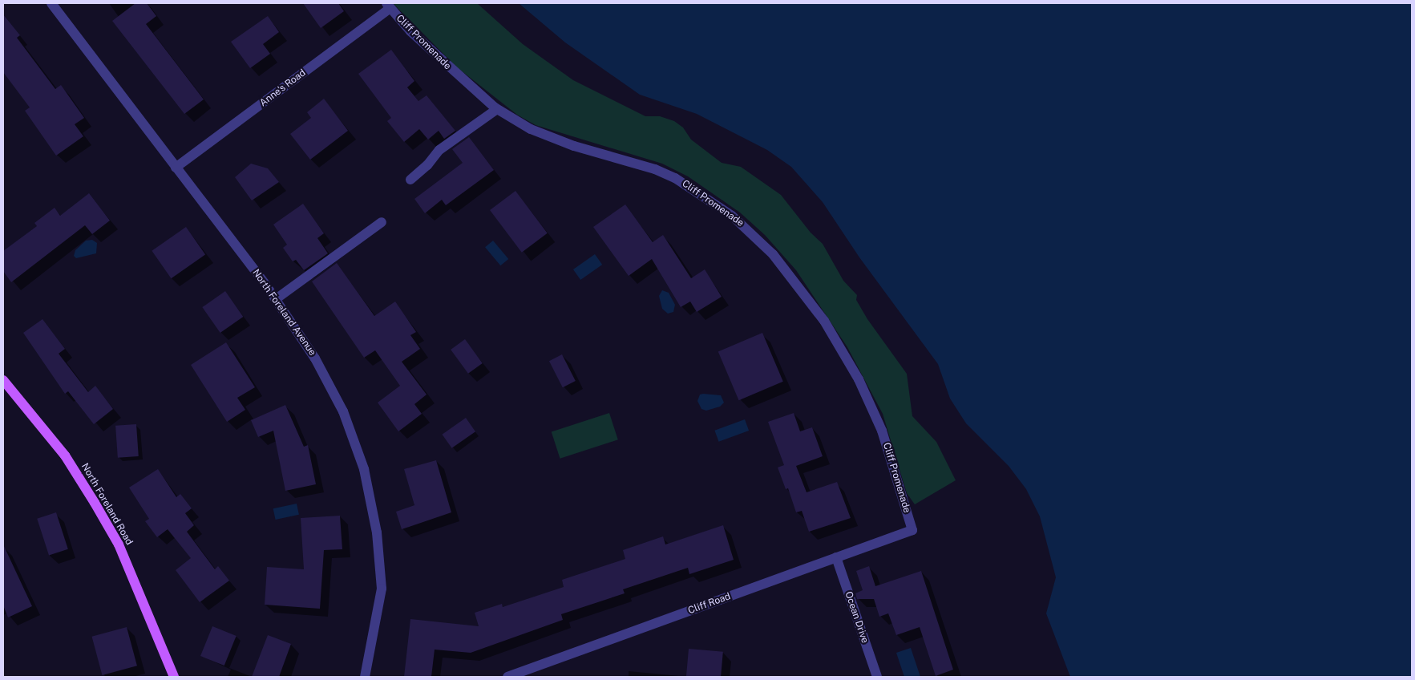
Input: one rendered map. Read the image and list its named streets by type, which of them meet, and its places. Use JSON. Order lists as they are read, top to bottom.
{
  "streets": {
    "main road": ["North Foreland Road"],
    "street": [
      "Cliff Promenade",
      "Anne's Road",
      "North Foreland Avenue",
      "Cliff Road",
      "Ocean Drive"
    ]
  },
  "crossings": [
    ["Cliff Promenade", "Anne's Road"],
    ["Cliff Promenade", "Cliff Road"],
    ["Anne's Road", "North Foreland Avenue"],
    ["Cliff Road", "Ocean Drive"]
  ]
}
